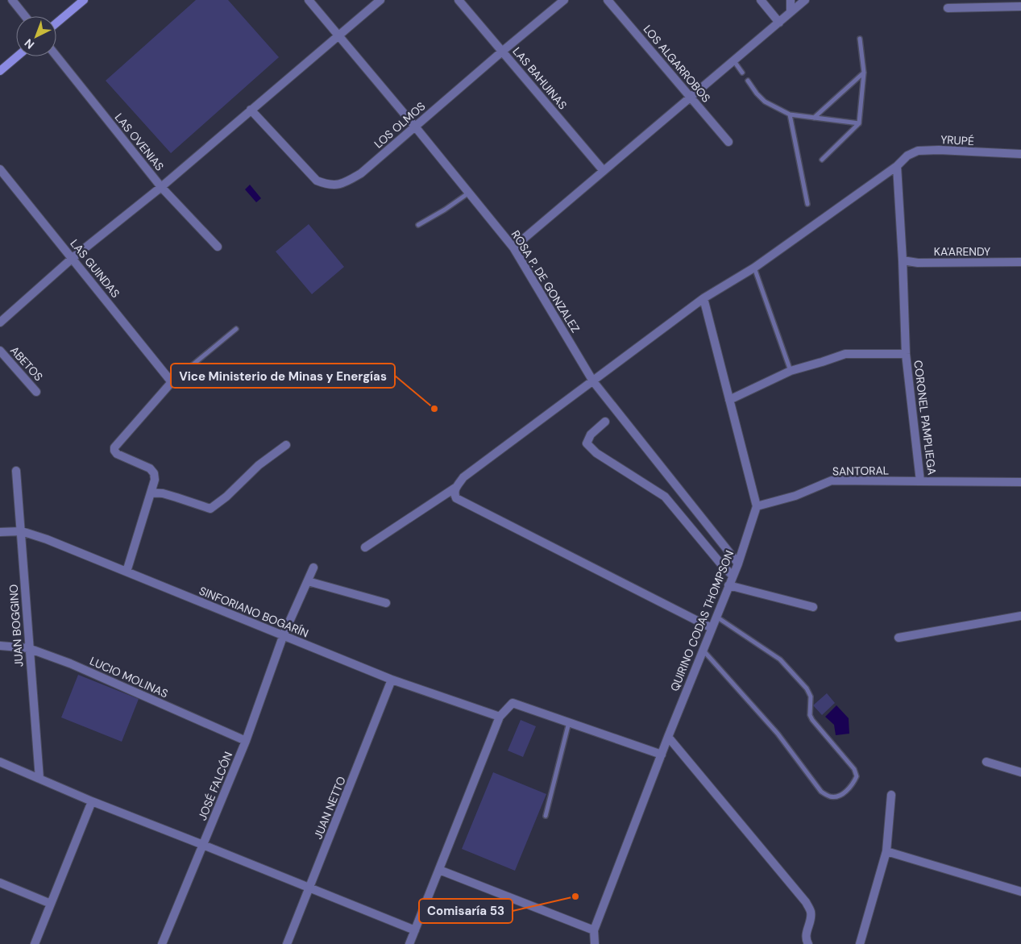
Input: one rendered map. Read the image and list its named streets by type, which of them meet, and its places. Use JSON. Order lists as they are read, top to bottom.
{
  "streets": {
    "street": [
      "LOS ALGARROBOS",
      "LAS BAHUINAS",
      "LOS OLMOS",
      "YRUPÉ",
      "LAS OVENIAS",
      "KA'ARENDY",
      "LAS GUINDAS",
      "ROSA P. DE GONZALEZ",
      "ABETOS",
      "CORONEL PAMPLIEGA",
      "SANTORAL",
      "SINFORIANO BOGARÍN",
      "QUIRINO CODAS THOMPSON",
      "JUAN BOGGINO",
      "LUCIO MOLINAS",
      "JOSÉ FALCÓN",
      "JUAN NETTO"
    ]
  },
  "crossings": [
    ["LAS BAHUINAS", "LOS OLMOS"],
    ["LOS OLMOS", "ROSA P. DE GONZALEZ"],
    ["YRUPÉ", "ROSA P. DE GONZALEZ"],
    ["YRUPÉ", "CORONEL PAMPLIEGA"],
    ["KA'ARENDY", "CORONEL PAMPLIEGA"],
    ["ROSA P. DE GONZALEZ", "QUIRINO CODAS THOMPSON"],
    ["CORONEL PAMPLIEGA", "SANTORAL"],
    ["SANTORAL", "QUIRINO CODAS THOMPSON"],
    ["SINFORIANO BOGARÍN", "JUAN BOGGINO"],
    ["SINFORIANO BOGARÍN", "JOSÉ FALCÓN"],
    ["SINFORIANO BOGARÍN", "JUAN NETTO"],
    ["JUAN BOGGINO", "LUCIO MOLINAS"],
    ["LUCIO MOLINAS", "JOSÉ FALCÓN"]
  ],
  "places": ["Vice Ministerio de Minas y Energías", "Comisaría 53"],
  "north": "bottom left"
}
